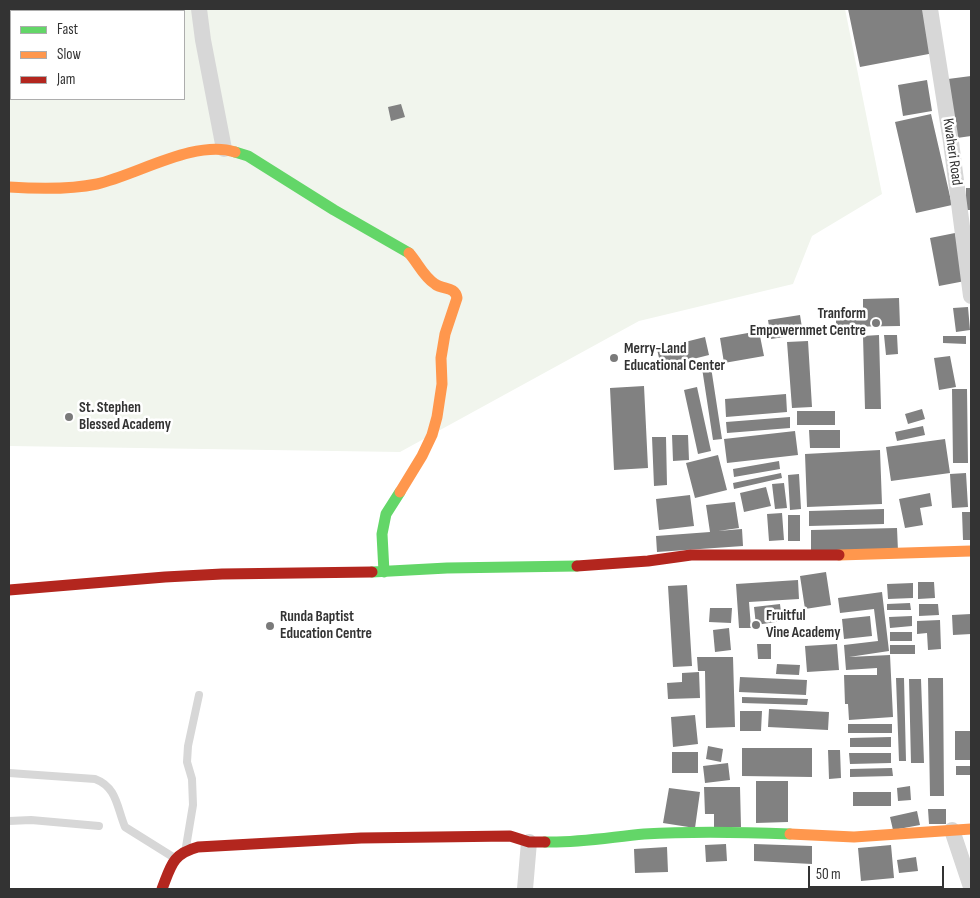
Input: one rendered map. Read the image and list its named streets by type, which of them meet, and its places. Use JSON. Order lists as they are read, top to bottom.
{
  "streets": {
    "street": ["Kwaheri Road"]
  },
  "places": [
    "Tranform Empowernmet Centre",
    "Merry-Land Educational Center",
    "St. Stephen Blessed Academy",
    "Fruitful Vine Academy",
    "Runda Baptist Education Centre"
  ],
  "legend": ["Fast", "Slow", "Jam"],
  "scale_bar": "50 m"
}
